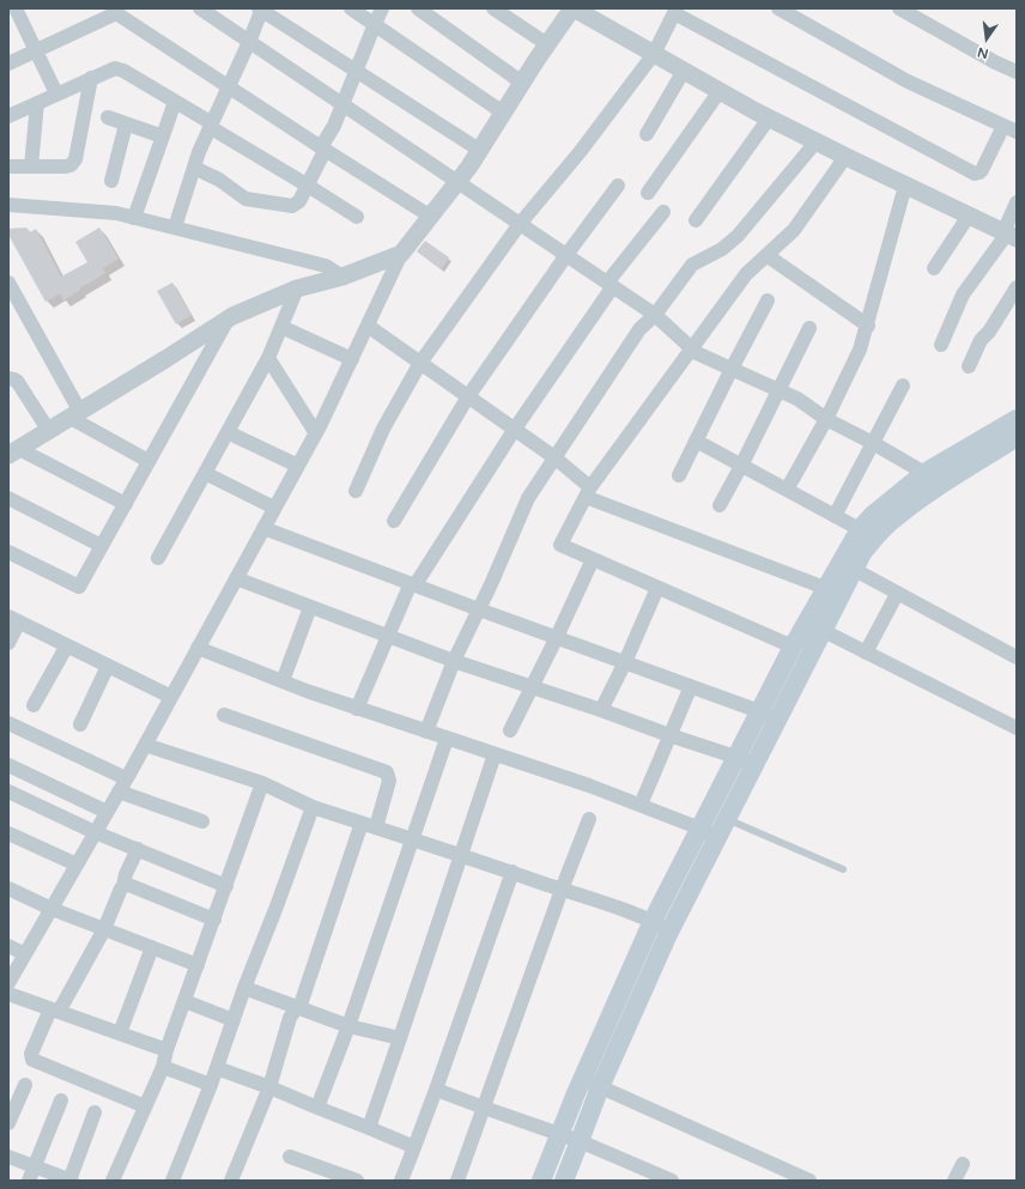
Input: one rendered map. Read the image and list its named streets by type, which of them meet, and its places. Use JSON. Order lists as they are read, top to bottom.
{
  "north": "bottom"
}
